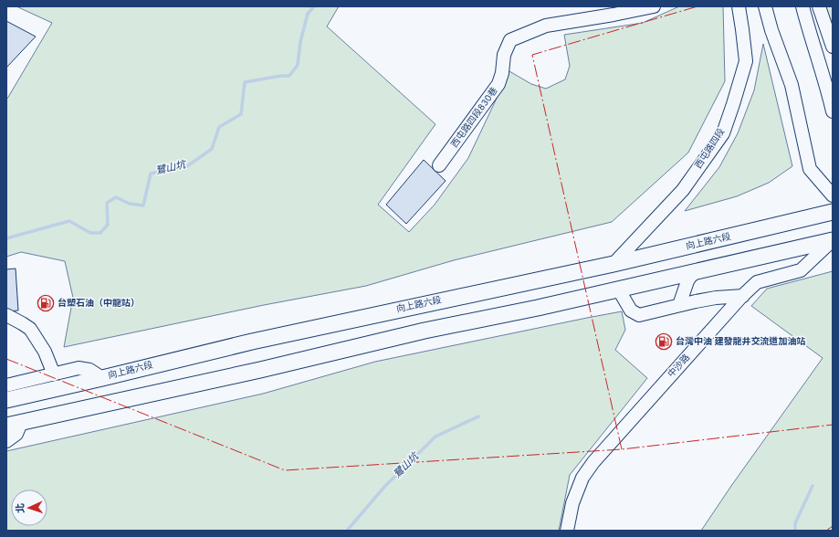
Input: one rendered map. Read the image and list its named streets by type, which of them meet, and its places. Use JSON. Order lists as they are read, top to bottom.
{
  "streets": {
    "main road": ["向上路六段"],
    "street": ["西屯路四段830巷", "西屯路四段", "中沙路"]
  },
  "crossings": [
    ["西屯路四段", "向上路六段"]
  ],
  "water": ["鷺山坑"],
  "places": {
    "fuel station": ["台塑石油（中龍站）", "台灣中油 建發龍井交流道加油站"]
  },
  "north": "left"
}
